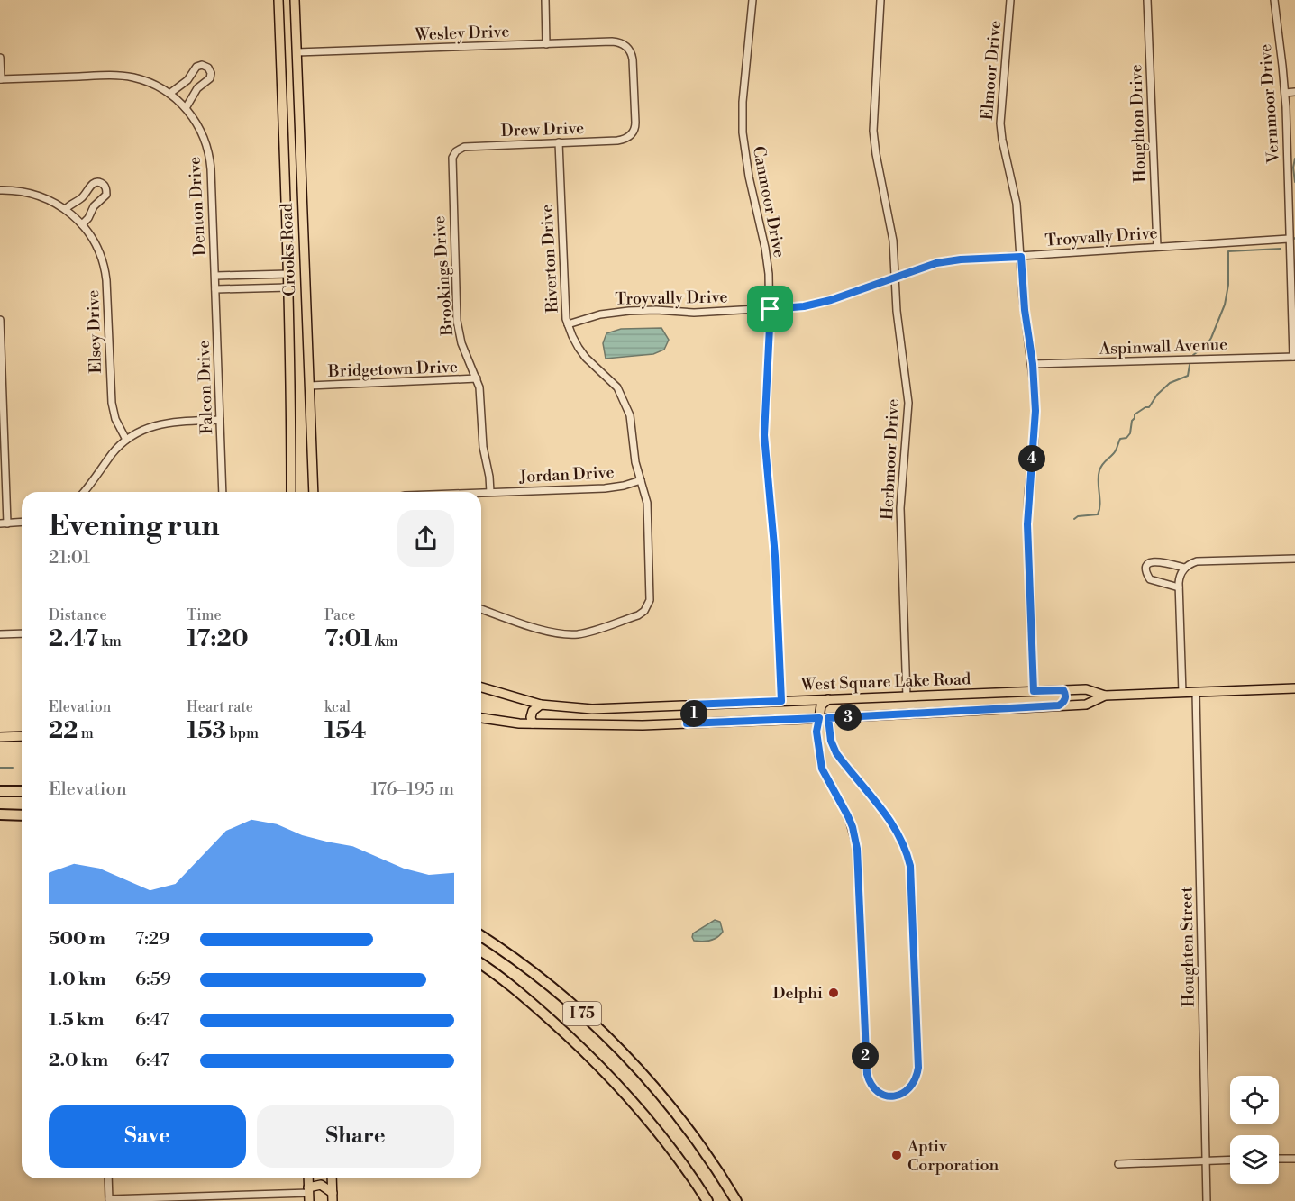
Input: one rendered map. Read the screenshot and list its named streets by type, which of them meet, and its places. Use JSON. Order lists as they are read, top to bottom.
{
  "streets": {
    "highway": ["I 75"],
    "main road": ["Crooks Road", "West Square Lake Road"],
    "street": [
      "Wesley Drive",
      "Elmoor Drive",
      "Vernmoor Drive",
      "Houghton Drive",
      "Drew Drive",
      "Canmoor Drive",
      "Denton Drive",
      "Troyvally Drive",
      "Riverton Drive",
      "Brookings Drive",
      "Elsey Drive",
      "Aspinwall Avenue",
      "Bridgetown Drive",
      "Falcon Drive",
      "Herbmoor Drive",
      "Jordan Drive",
      "Houghten Street"
    ]
  },
  "crossings": [
    ["Wesley Drive", "Drew Drive"],
    ["Wesley Drive", "Crooks Road"],
    ["Elmoor Drive", "Troyvally Drive"],
    ["Elmoor Drive", "Aspinwall Avenue"],
    ["Elmoor Drive", "West Square Lake Road"],
    ["Vernmoor Drive", "Troyvally Drive"],
    ["Vernmoor Drive", "Aspinwall Avenue"],
    ["Houghton Drive", "Troyvally Drive"],
    ["Drew Drive", "Riverton Drive"],
    ["Drew Drive", "Brookings Drive"],
    ["Canmoor Drive", "Troyvally Drive"],
    ["Canmoor Drive", "West Square Lake Road"],
    ["Denton Drive", "Falcon Drive"],
    ["Troyvally Drive", "Riverton Drive"],
    ["Troyvally Drive", "Herbmoor Drive"],
    ["Crooks Road", "Bridgetown Drive"],
    ["Riverton Drive", "Jordan Drive"],
    ["Brookings Drive", "Bridgetown Drive"],
    ["Brookings Drive", "Jordan Drive"],
    ["Herbmoor Drive", "West Square Lake Road"],
    ["West Square Lake Road", "Houghten Street"]
  ],
  "places": ["Delphi", "Aptiv Corporation"],
  "page": {
    "pins": [
      "4",
      "1",
      "3",
      "2"
    ],
    "heading": ["Evening run", "21:01"],
    "stats": [
      ["Distance", "2.47 km"],
      ["Time", "17:20"],
      ["Pace", "7:01 /km"],
      ["Elevation", "22 m"],
      ["Heart rate", "153 bpm"],
      ["kcal", "154"]
    ],
    "chart": ["Elevation", "176–195 m"],
    "list": [
      {
        "name": "500 m",
        "note": "7:29"
      },
      {
        "name": "1.0 km",
        "note": "6:59"
      },
      {
        "name": "1.5 km",
        "note": "6:47"
      },
      {
        "name": "2.0 km",
        "note": "6:47"
      }
    ],
    "buttons": ["Save", "Share"]
  }
}
